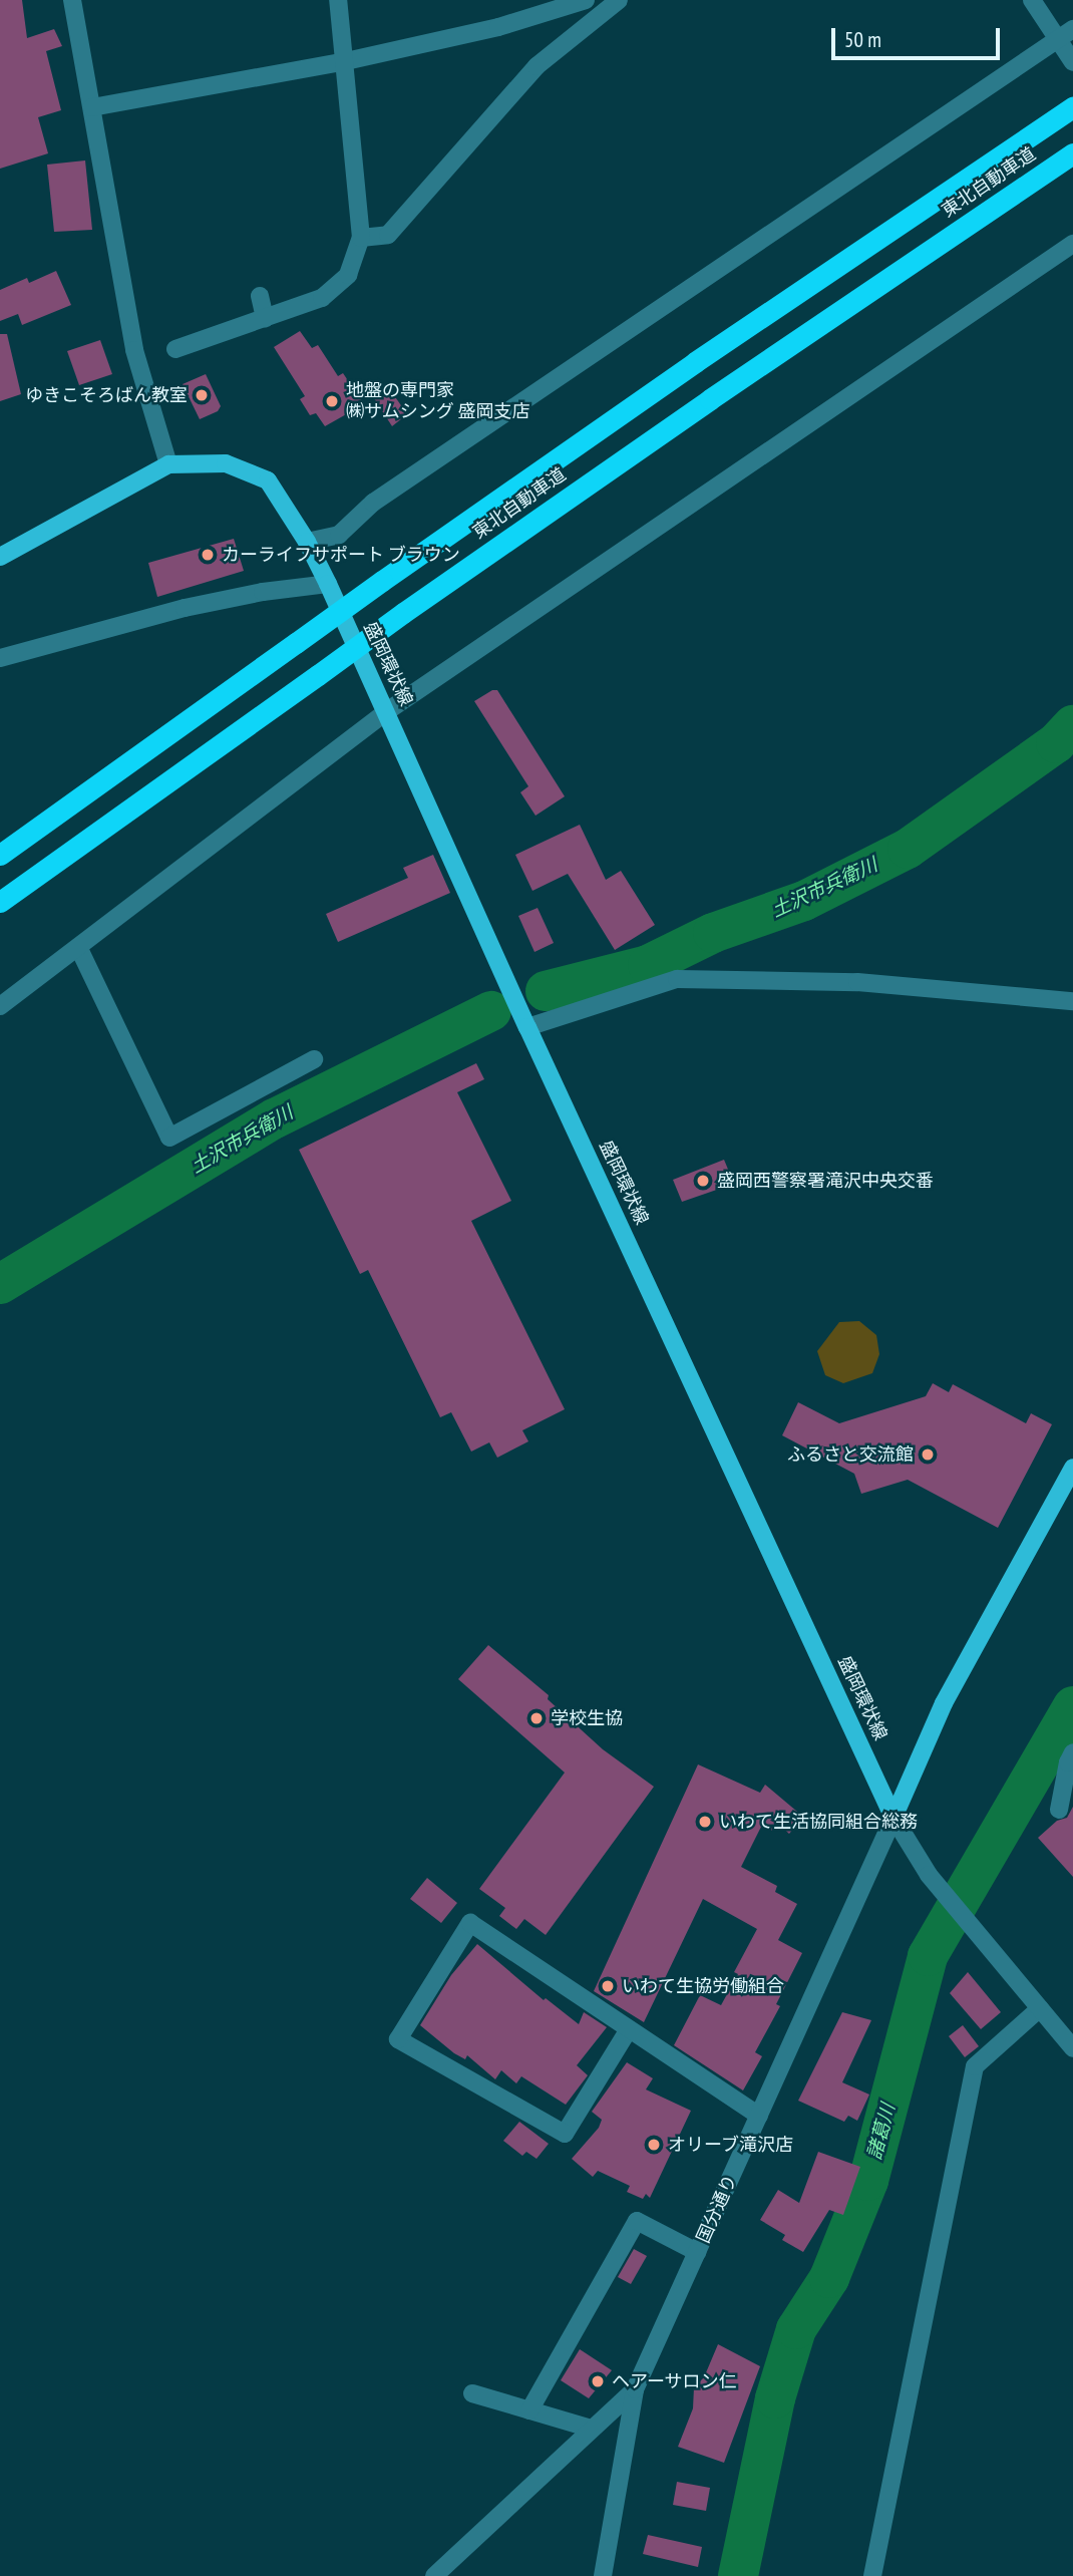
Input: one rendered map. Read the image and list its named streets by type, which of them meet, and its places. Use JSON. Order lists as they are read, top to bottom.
{
  "streets": {
    "highway": ["東北自動車道"],
    "main road": ["盛岡環状線"],
    "street": ["国分通り"]
  },
  "crossings": [
    ["盛岡環状線", "国分通り"]
  ],
  "water": ["土沢市兵衛川", "諸葛川"],
  "places": [
    "ゆきこそろばん教室",
    "地盤の専門家 ㈱サムシング 盛岡支店",
    "カーライフサポート ブラウン",
    "盛岡西警察署滝沢中央交番",
    "ふるさと交流館",
    "学校生協",
    "いわて生活協同組合総務",
    "いわて生協労働組合",
    "オリーブ滝沢店",
    "ヘアーサロン仁"
  ],
  "scale_bar": "50 m"
}
